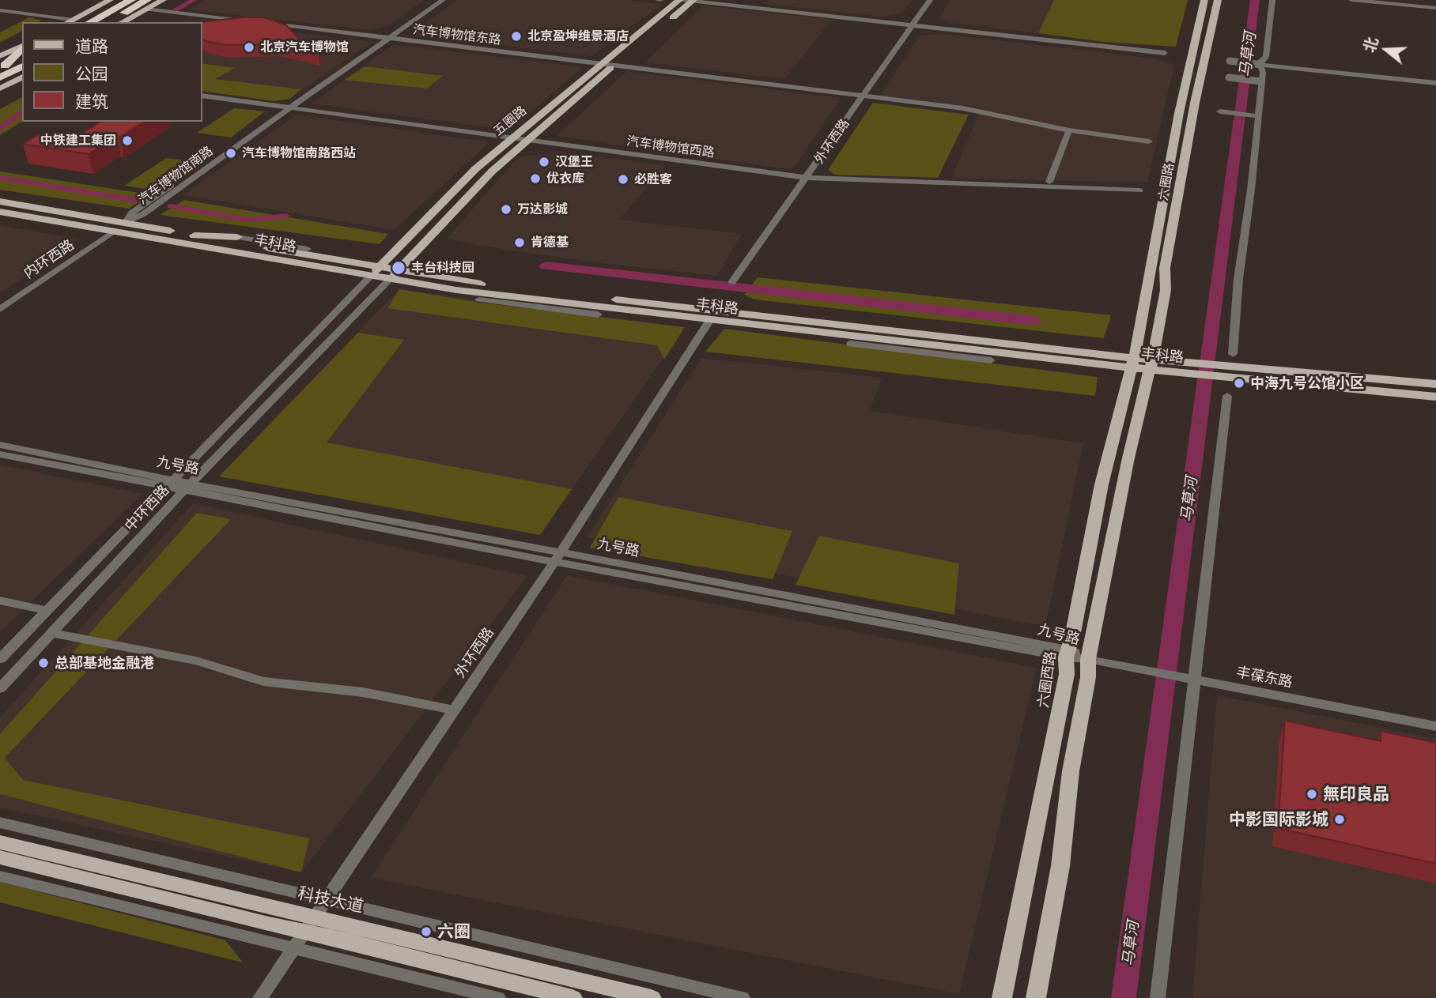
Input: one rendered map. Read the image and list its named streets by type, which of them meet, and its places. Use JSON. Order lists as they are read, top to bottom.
{
  "streets": {
    "main road": [
      "五圈路",
      "六圈路",
      "丰科路",
      "六圈西路",
      "科技大道"
    ],
    "street": [
      "汽车博物馆东路",
      "外环西路",
      "汽车博物馆西路",
      "汽车博物馆南路",
      "内环西路",
      "九号路",
      "中环西路",
      "丰葆东路"
    ]
  },
  "crossings": [
    ["汽车博物馆东路", "五圈路"],
    ["汽车博物馆东路", "外环西路"],
    ["汽车博物馆东路", "汽车博物馆南路"],
    ["五圈路", "汽车博物馆西路"],
    ["五圈路", "丰科路"],
    ["五圈路", "中环西路"],
    ["外环西路", "汽车博物馆西路"],
    ["外环西路", "丰科路"],
    ["外环西路", "九号路"],
    ["外环西路", "科技大道"],
    ["汽车博物馆西路", "汽车博物馆南路"],
    ["汽车博物馆南路", "丰科路"],
    ["六圈路", "丰科路"],
    ["六圈路", "六圈西路"],
    ["丰科路", "内环西路"],
    ["丰科路", "中环西路"],
    ["丰科路", "六圈西路"],
    ["九号路", "中环西路"],
    ["九号路", "丰葆东路"],
    ["九号路", "六圈西路"]
  ],
  "water": ["马草河"],
  "places": [
    "北京盈坤维景酒店",
    "北京汽车博物馆",
    "中铁建工集团",
    "汽车博物馆南路西站",
    "汉堡王",
    "优衣库",
    "必胜客",
    "万达影城",
    "肯德基",
    "丰台科技园",
    "中海九号公馆小区",
    "总部基地金融港",
    "無印良品",
    "中影国际影城",
    "六圈"
  ],
  "legend": ["道路", "公园", "建筑"],
  "north": "left"
}
